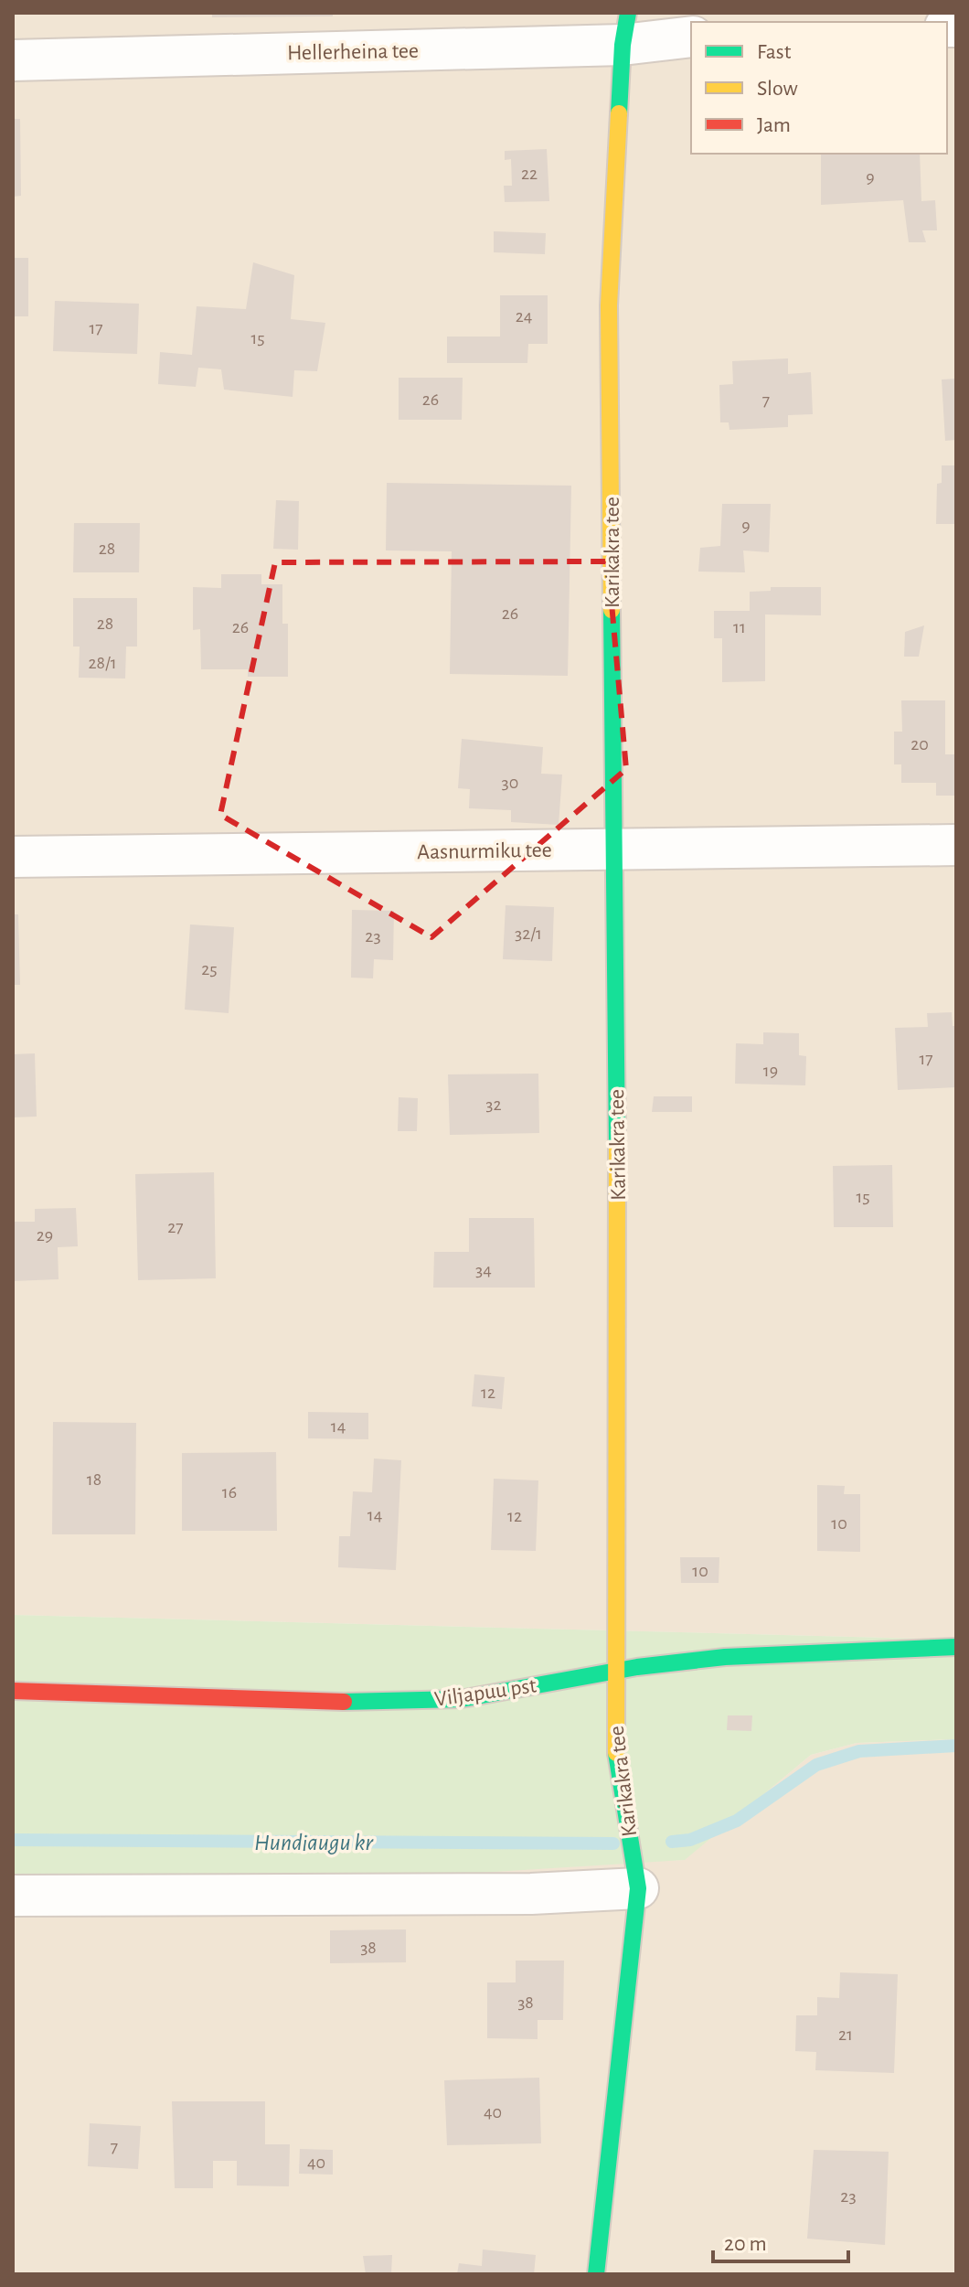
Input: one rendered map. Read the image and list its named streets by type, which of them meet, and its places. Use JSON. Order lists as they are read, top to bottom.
{
  "streets": {
    "street": [
      "Hellerheina tee",
      "Karikakra tee",
      "Aasnurmiku tee",
      "Viljapuu pst"
    ]
  },
  "crossings": [
    ["Hellerheina tee", "Karikakra tee"],
    ["Karikakra tee", "Aasnurmiku tee"],
    ["Karikakra tee", "Viljapuu pst"]
  ],
  "water": ["Hundiaugu kr"],
  "house_numbers": [
    "22",
    "9",
    "24",
    "17",
    "15",
    "26",
    "7",
    "9",
    "28",
    "26",
    "28",
    "26",
    "11",
    "28/1",
    "20",
    "30",
    "32/1",
    "23",
    "25",
    "17",
    "19",
    "32",
    "15",
    "27",
    "29",
    "34",
    "12",
    "14",
    "18",
    "16",
    "14",
    "12",
    "10",
    "10",
    "38",
    "38",
    "21",
    "40",
    "7",
    "40",
    "23"
  ],
  "legend": ["Fast", "Slow", "Jam"],
  "scale_bar": "20 m"
}
